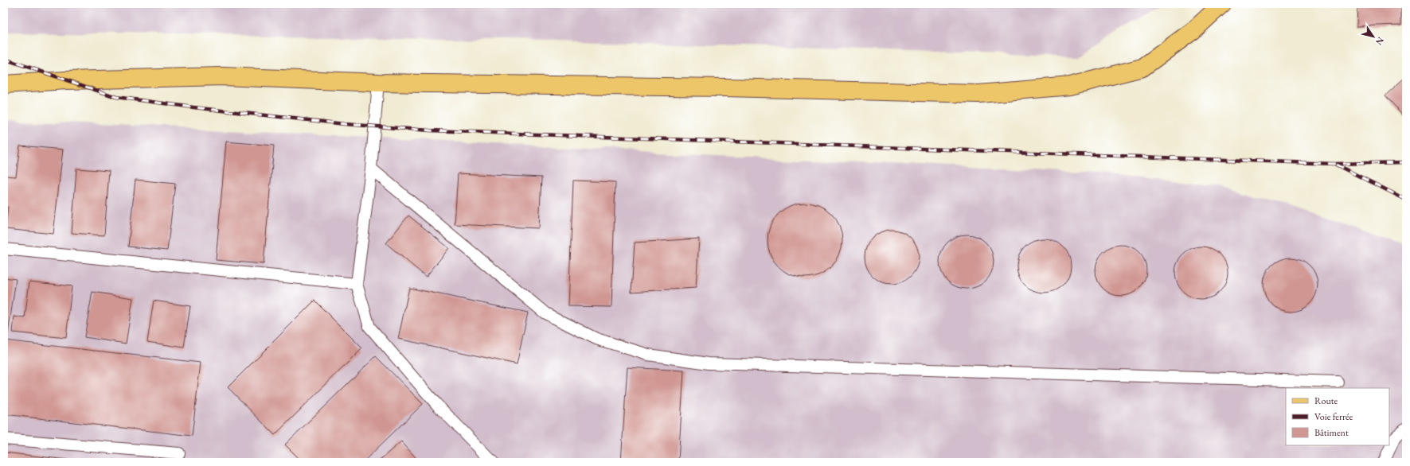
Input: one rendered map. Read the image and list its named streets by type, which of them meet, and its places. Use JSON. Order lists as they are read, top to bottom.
{
  "legend": ["Route", "Voie ferrée", "Bâtiment"],
  "north": "bottom right"
}
